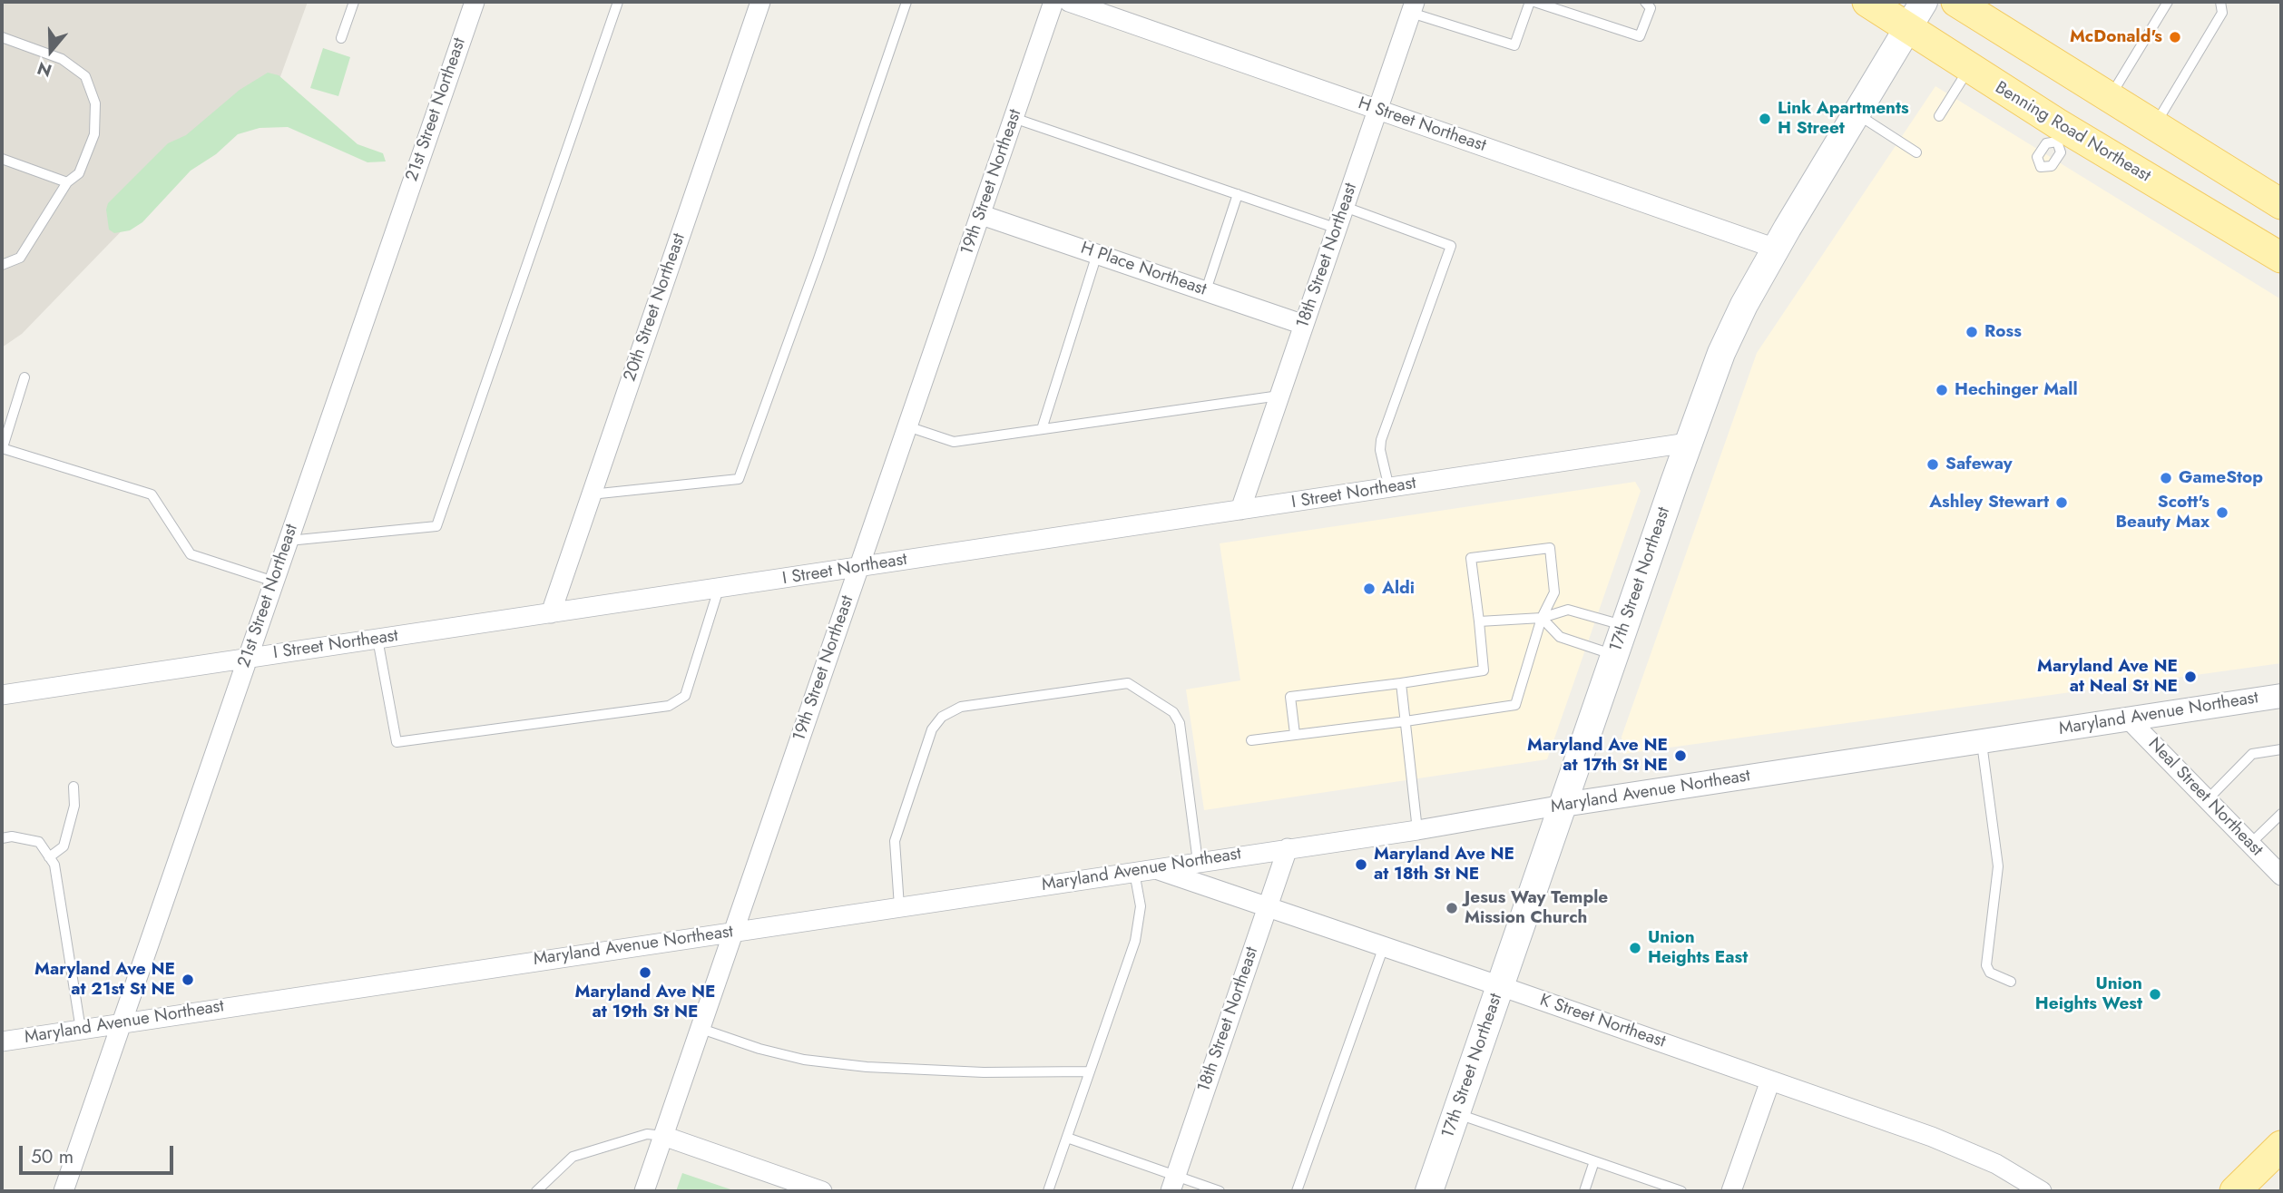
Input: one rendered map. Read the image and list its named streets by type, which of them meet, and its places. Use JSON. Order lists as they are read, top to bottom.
{
  "streets": {
    "main road": ["Benning Road Northeast", "17th Street Northeast"],
    "street": [
      "21st Street Northeast",
      "H Street Northeast",
      "19th Street Northeast",
      "18th Street Northeast",
      "H Place Northeast",
      "20th Street Northeast",
      "I Street Northeast",
      "Maryland Avenue Northeast",
      "Neal Street Northeast",
      "K Street Northeast"
    ]
  },
  "crossings": [
    ["21st Street Northeast", "I Street Northeast"],
    ["21st Street Northeast", "Maryland Avenue Northeast"],
    ["H Street Northeast", "18th Street Northeast"],
    ["H Street Northeast", "17th Street Northeast"],
    ["Benning Road Northeast", "17th Street Northeast"],
    ["19th Street Northeast", "H Place Northeast"],
    ["19th Street Northeast", "I Street Northeast"],
    ["19th Street Northeast", "Maryland Avenue Northeast"],
    ["18th Street Northeast", "H Place Northeast"],
    ["18th Street Northeast", "I Street Northeast"],
    ["18th Street Northeast", "Maryland Avenue Northeast"],
    ["18th Street Northeast", "K Street Northeast"],
    ["20th Street Northeast", "I Street Northeast"],
    ["I Street Northeast", "17th Street Northeast"],
    ["17th Street Northeast", "Maryland Avenue Northeast"],
    ["17th Street Northeast", "K Street Northeast"],
    ["Maryland Avenue Northeast", "Neal Street Northeast"],
    ["Maryland Avenue Northeast", "K Street Northeast"]
  ],
  "places": [
    "McDonald's",
    "Link Apartments H Street",
    "Ross",
    "Hechinger Mall",
    "Safeway",
    "GameStop",
    "Ashley Stewart",
    "Scott's Beauty Max",
    "Aldi",
    "Maryland Ave NE at Neal St NE",
    "Maryland Ave NE at 17th St NE",
    "Maryland Ave NE at 18th St NE",
    "Jesus Way Temple Mission Church",
    "Union Heights East",
    "Maryland Ave NE at 19th St NE",
    "Maryland Ave NE at 21st St NE",
    "Union Heights West"
  ],
  "scale_bar": "50 m",
  "north": "bottom"
}
